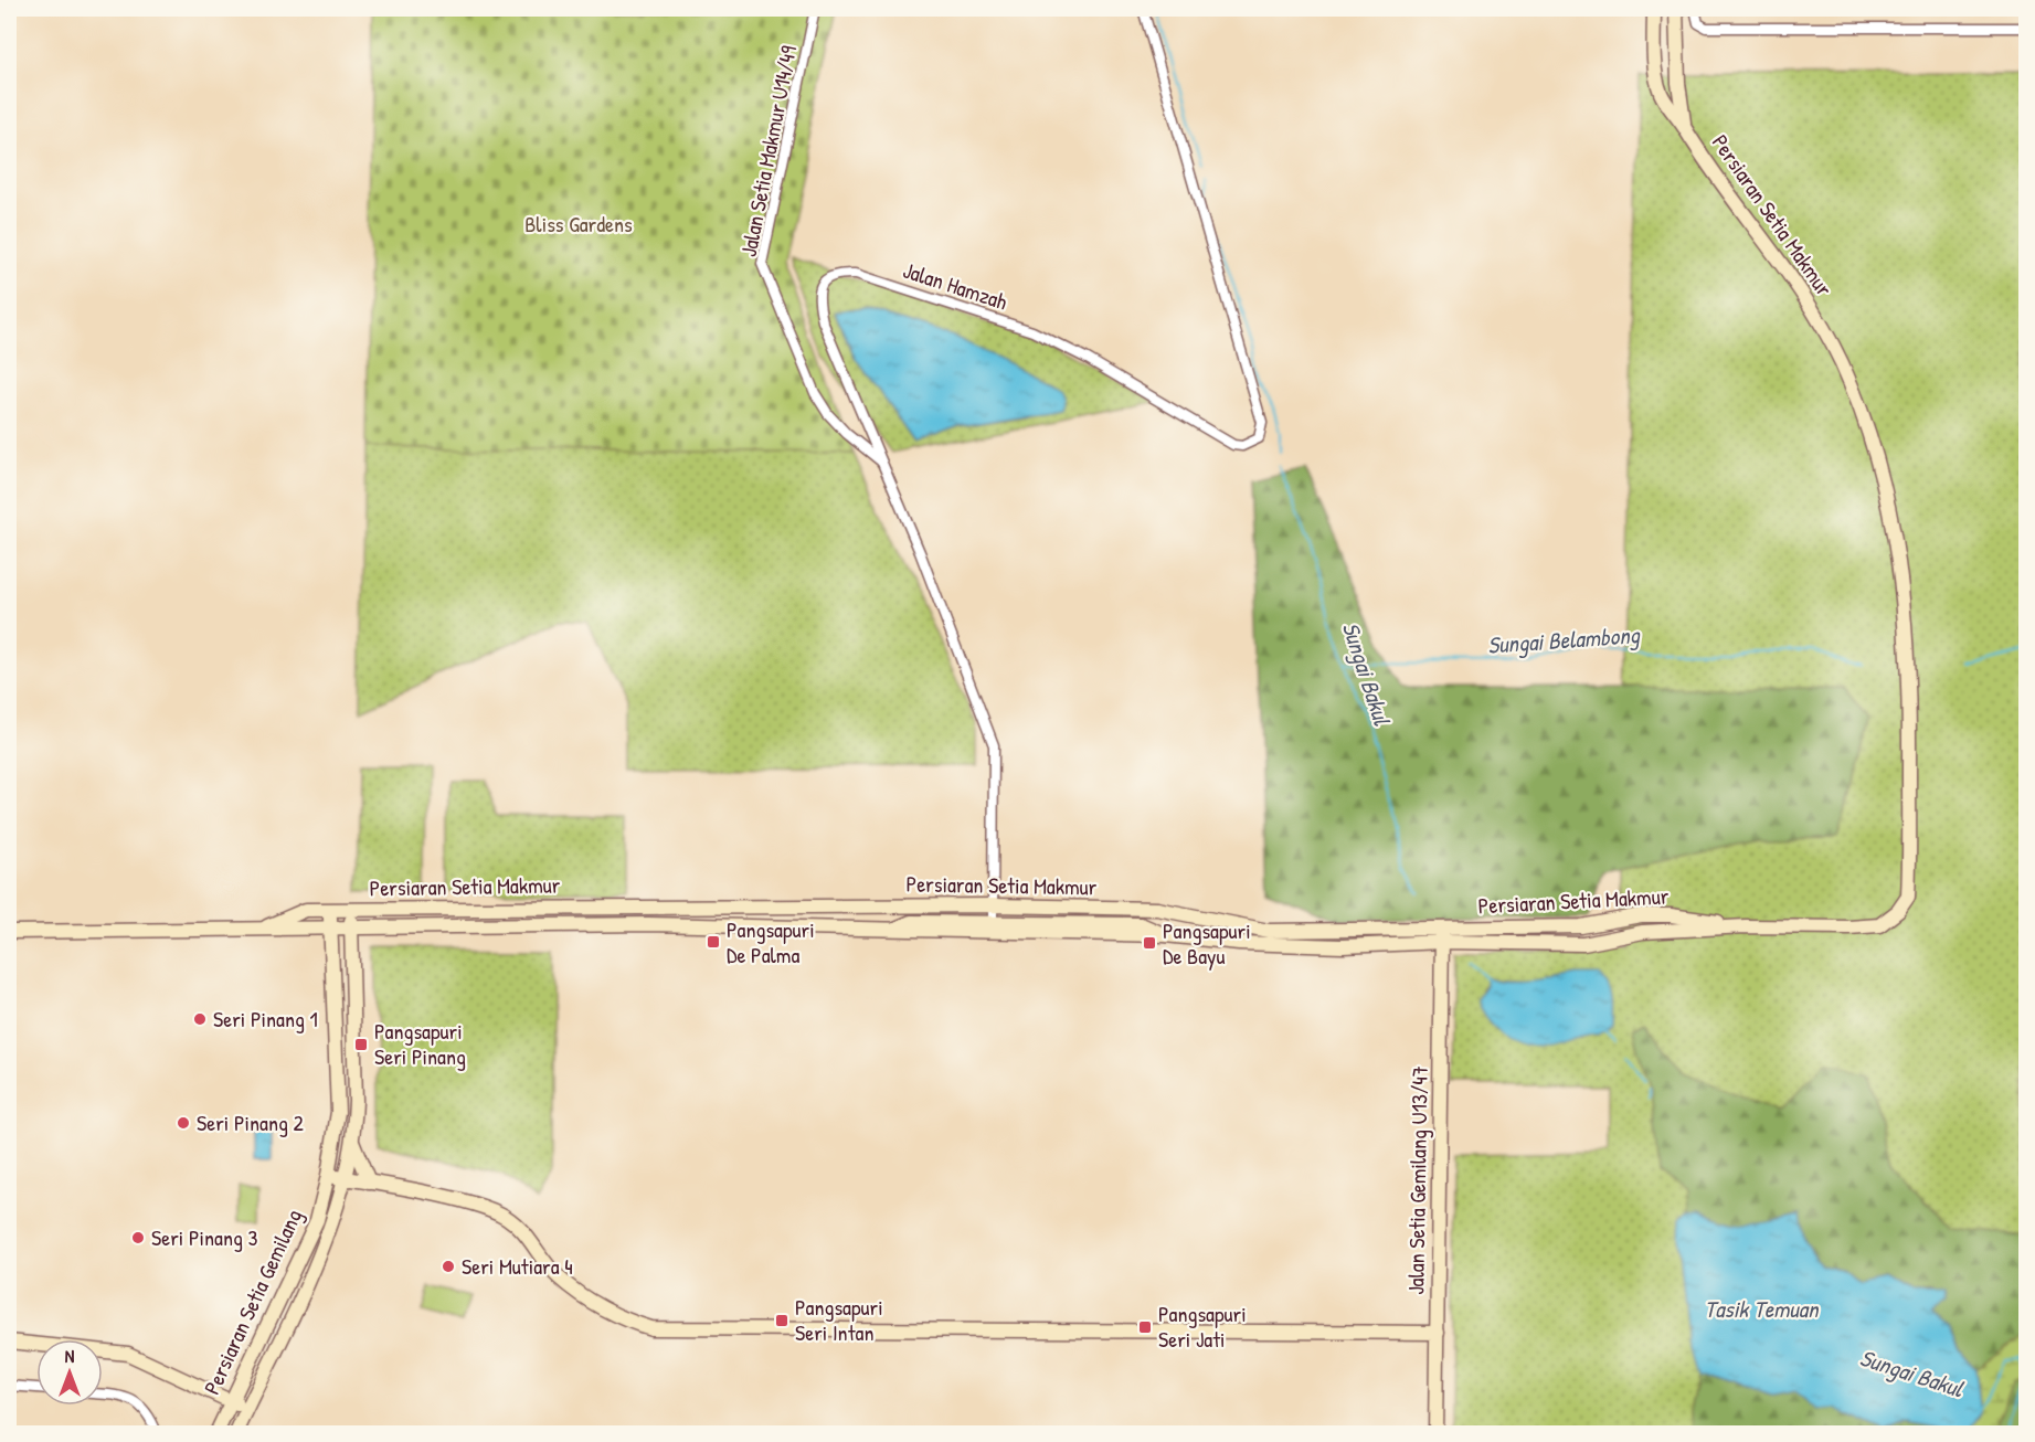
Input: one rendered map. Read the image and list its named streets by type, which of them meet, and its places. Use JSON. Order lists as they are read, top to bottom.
{
  "streets": {
    "street": [
      "Jalan Setia Makmur U14/49",
      "Persiaran Setia Makmur",
      "Jalan Hamzah",
      "Jalan Setia Gemilang U13/47",
      "Persiaran Setia Gemilang"
    ]
  },
  "crossings": [
    ["Jalan Setia Makmur U14/49", "Jalan Hamzah"],
    ["Persiaran Setia Makmur", "Jalan Hamzah"],
    ["Persiaran Setia Makmur", "Jalan Setia Gemilang U13/47"],
    ["Persiaran Setia Makmur", "Persiaran Setia Gemilang"]
  ],
  "water": ["Sungai Belambong", "Sungai Bakul", "Tasik Temuan"],
  "parks": ["Bliss Gardens"],
  "places": {
    "transit": [
      "Pangsapuri De Palma",
      "Pangsapuri De Bayu",
      "Pangsapuri Seri Pinang",
      "Pangsapuri Seri Intan",
      "Pangsapuri Seri Jati"
    ],
    "other": [
      "Seri Pinang 1",
      "Seri Pinang 2",
      "Seri Pinang 3",
      "Seri Mutiara 4"
    ]
  },
  "north": "top"
}
